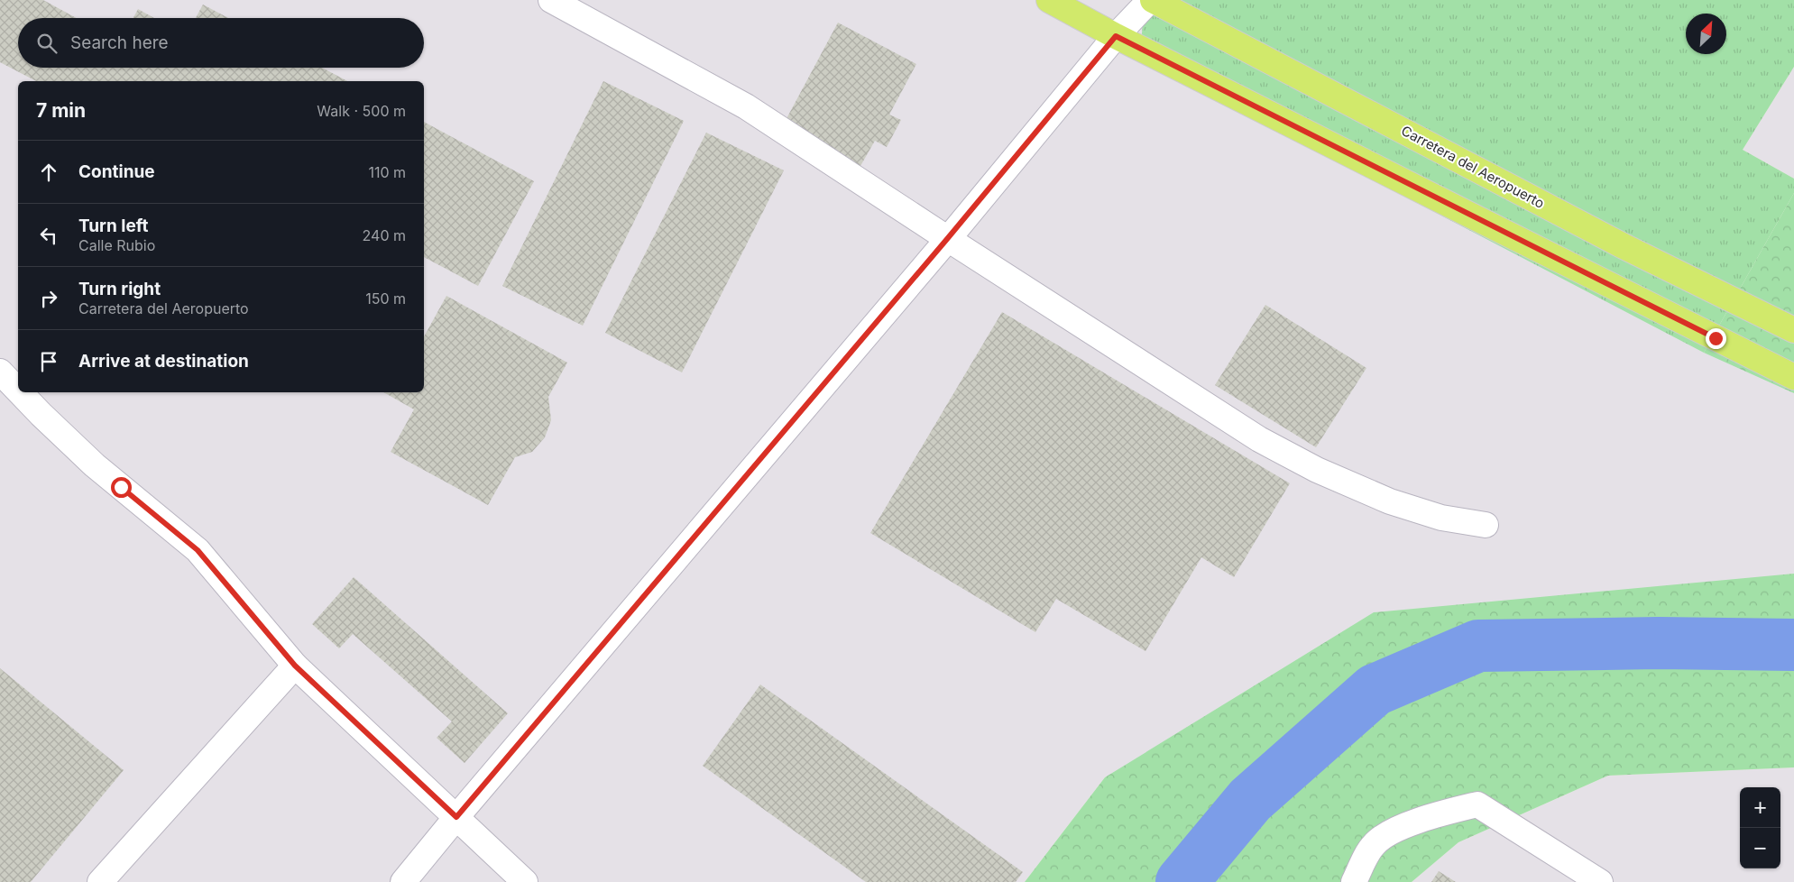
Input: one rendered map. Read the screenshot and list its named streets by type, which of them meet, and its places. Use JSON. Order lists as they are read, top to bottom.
{
  "streets": {
    "main road": ["Carretera del Aeropuerto"]
  },
  "north": "top right",
  "page": {
    "search": "Search here",
    "heading": ["7 min", "Walk · 500 m"],
    "list": [
      ["Continue", "110 m"],
      ["Turn left", "Calle Rubio", "240 m"],
      ["Turn right", "Carretera del Aeropuerto", "150 m"],
      "Arrive at destination"
    ],
    "map_buttons": ["+", "−"]
  }
}
